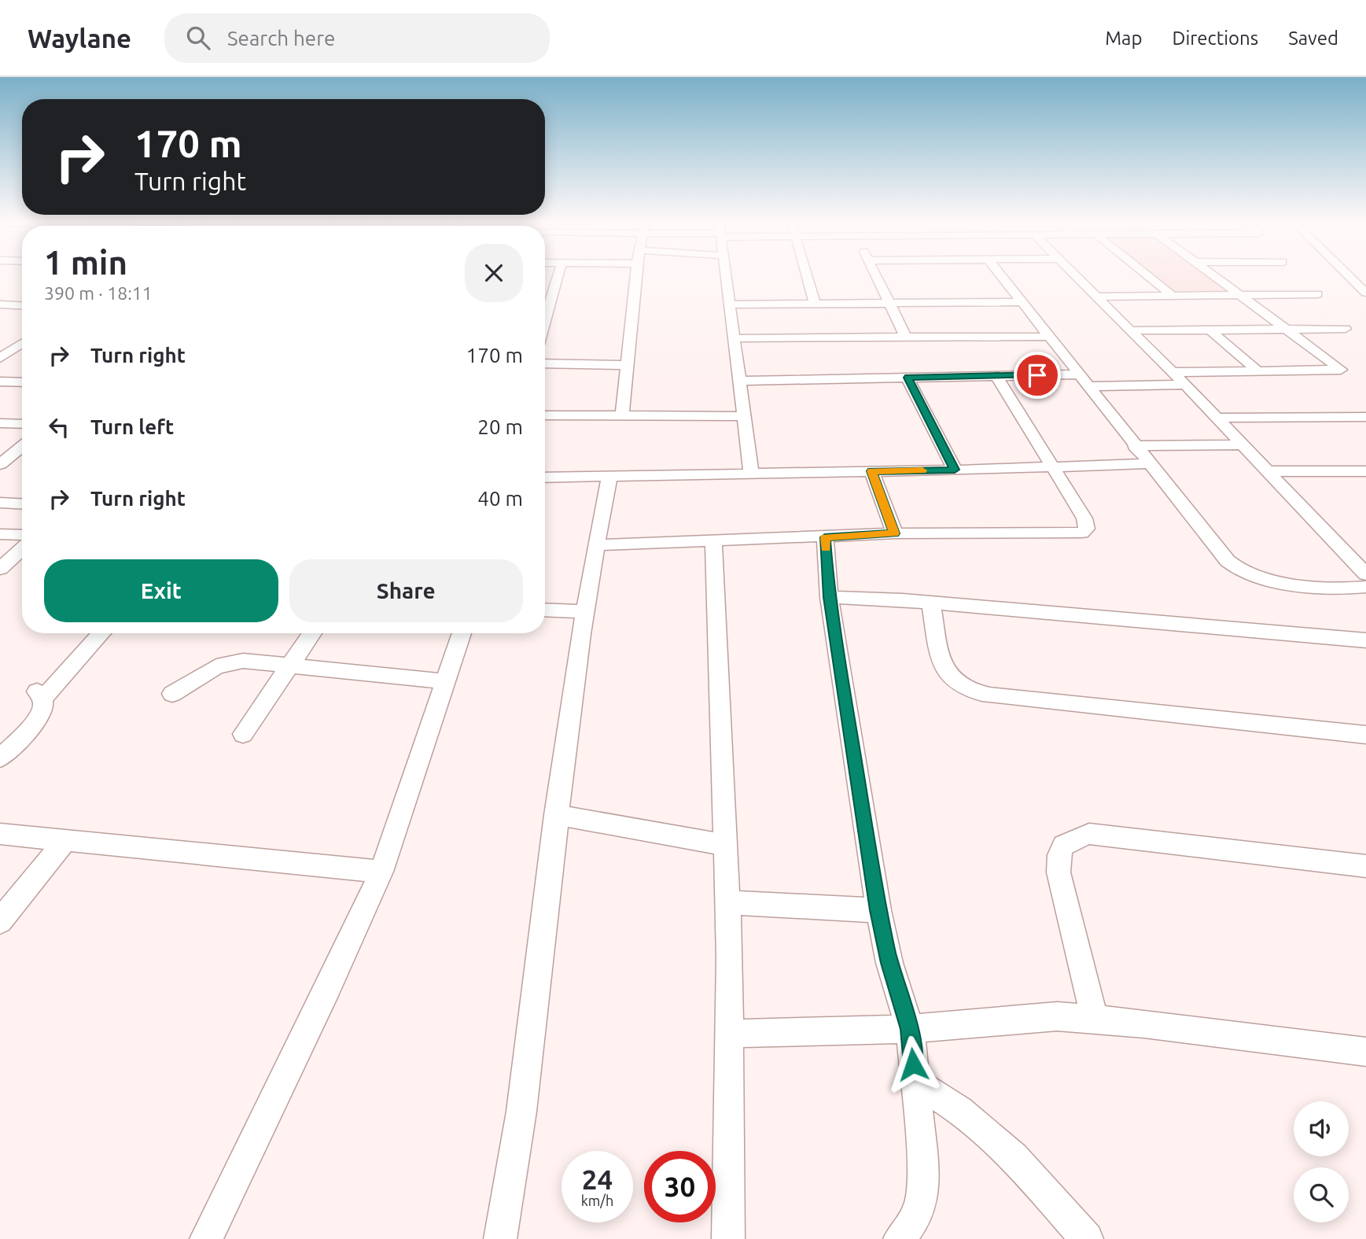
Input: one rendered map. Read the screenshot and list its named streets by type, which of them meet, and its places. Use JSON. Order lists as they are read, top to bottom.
{
  "page": {
    "header": "Waylane",
    "search": "Search here",
    "nav": ["Map", "Directions", "Saved"],
    "turn": ["170 m", "Turn right"],
    "heading": ["1 min", "390 m · 18:11"],
    "list": [
      {
        "name": "Turn right",
        "value": "170 m"
      },
      {
        "name": "Turn left",
        "value": "20 m"
      },
      {
        "name": "Turn right",
        "value": "40 m"
      }
    ],
    "buttons": ["Exit", "Share"],
    "speed": "24 km/h",
    "limit": "30"
  }
}
